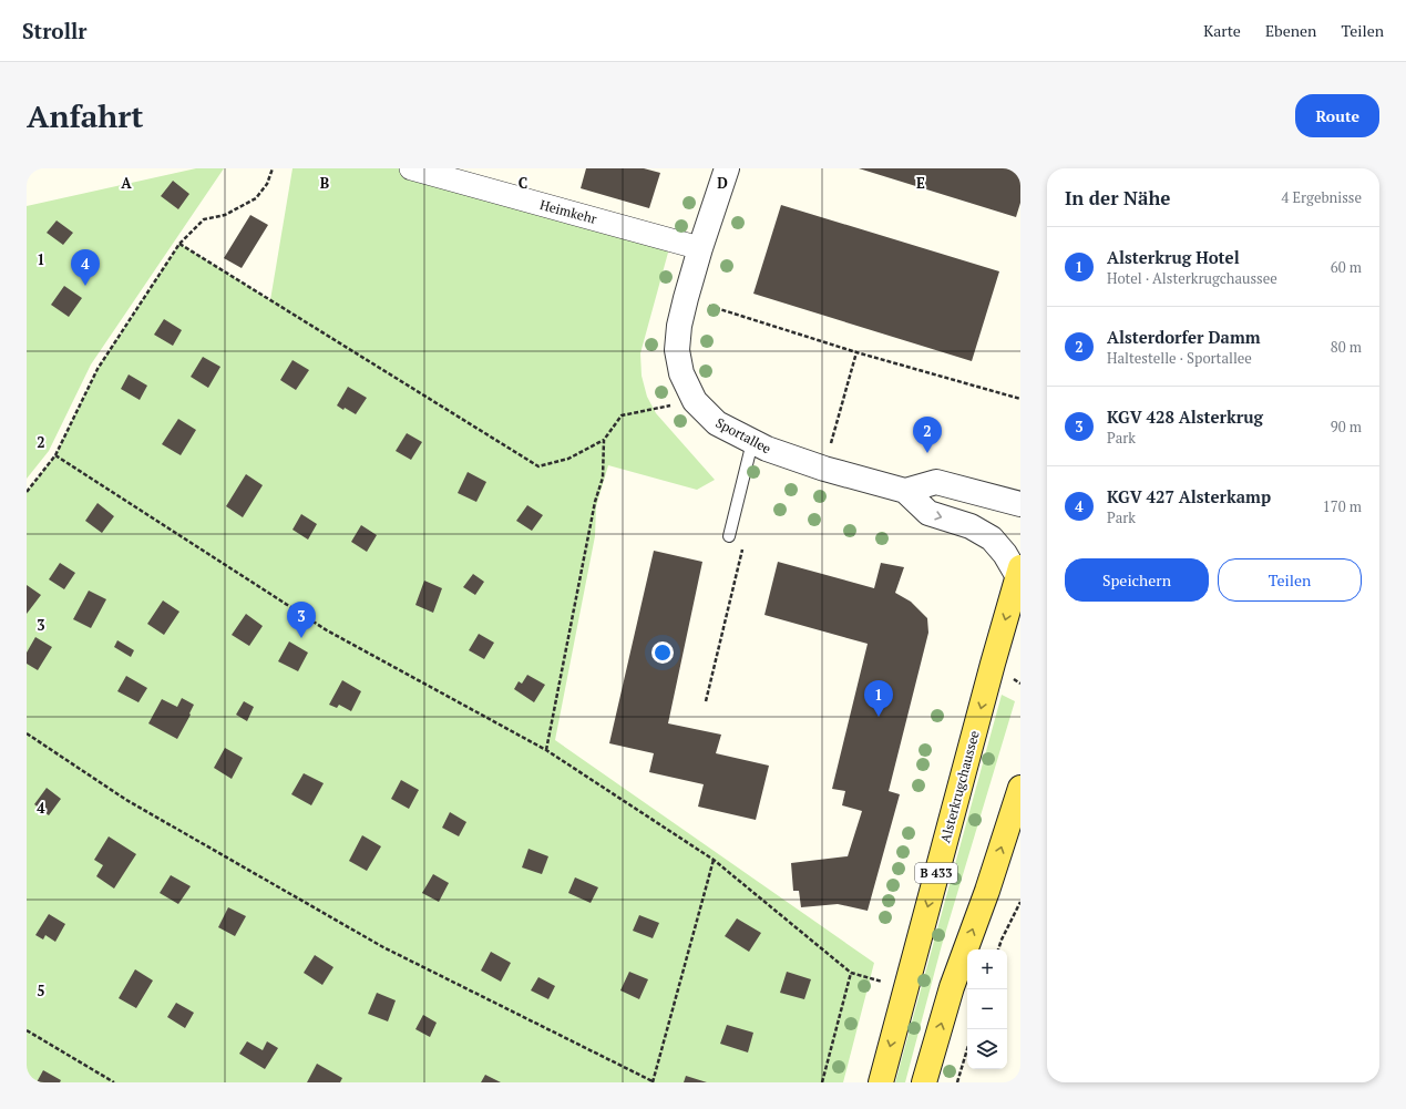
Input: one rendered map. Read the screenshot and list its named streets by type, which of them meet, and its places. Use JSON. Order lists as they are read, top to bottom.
{
  "streets": {
    "main road": ["Alsterkrugchaussee", "B 433"],
    "street": ["Heimkehr", "Sportallee"]
  },
  "crossings": [
    ["Heimkehr", "Sportallee"],
    ["Sportallee", "Alsterkrugchaussee"]
  ],
  "page": {
    "header": "Strollr",
    "nav": ["Karte", "Ebenen", "Teilen"],
    "buttons": [
      "Route",
      ["Speichern", "Teilen"]
    ],
    "title": "Anfahrt",
    "heading": ["In der Nähe", "4 Ergebnisse"],
    "list": [
      {
        "mark": "1",
        "name": "Alsterkrug Hotel",
        "note": "Hotel · Alsterkrugchaussee",
        "value": "60 m"
      },
      {
        "mark": "2",
        "name": "Alsterdorfer Damm",
        "note": "Haltestelle · Sportallee",
        "value": "80 m"
      },
      {
        "mark": "3",
        "name": "KGV 428 Alsterkrug",
        "note": "Park",
        "value": "90 m"
      },
      {
        "mark": "4",
        "name": "KGV 427 Alsterkamp",
        "note": "Park",
        "value": "170 m"
      }
    ],
    "pins": [
      "4",
      "2",
      "3",
      "1"
    ],
    "map_buttons": ["+", "−"]
  },
  "grid": {
    "columns": [
      "A",
      "B",
      "C",
      "D",
      "E"
    ],
    "rows": [
      "1",
      "2",
      "3",
      "4",
      "5"
    ]
  }
}
